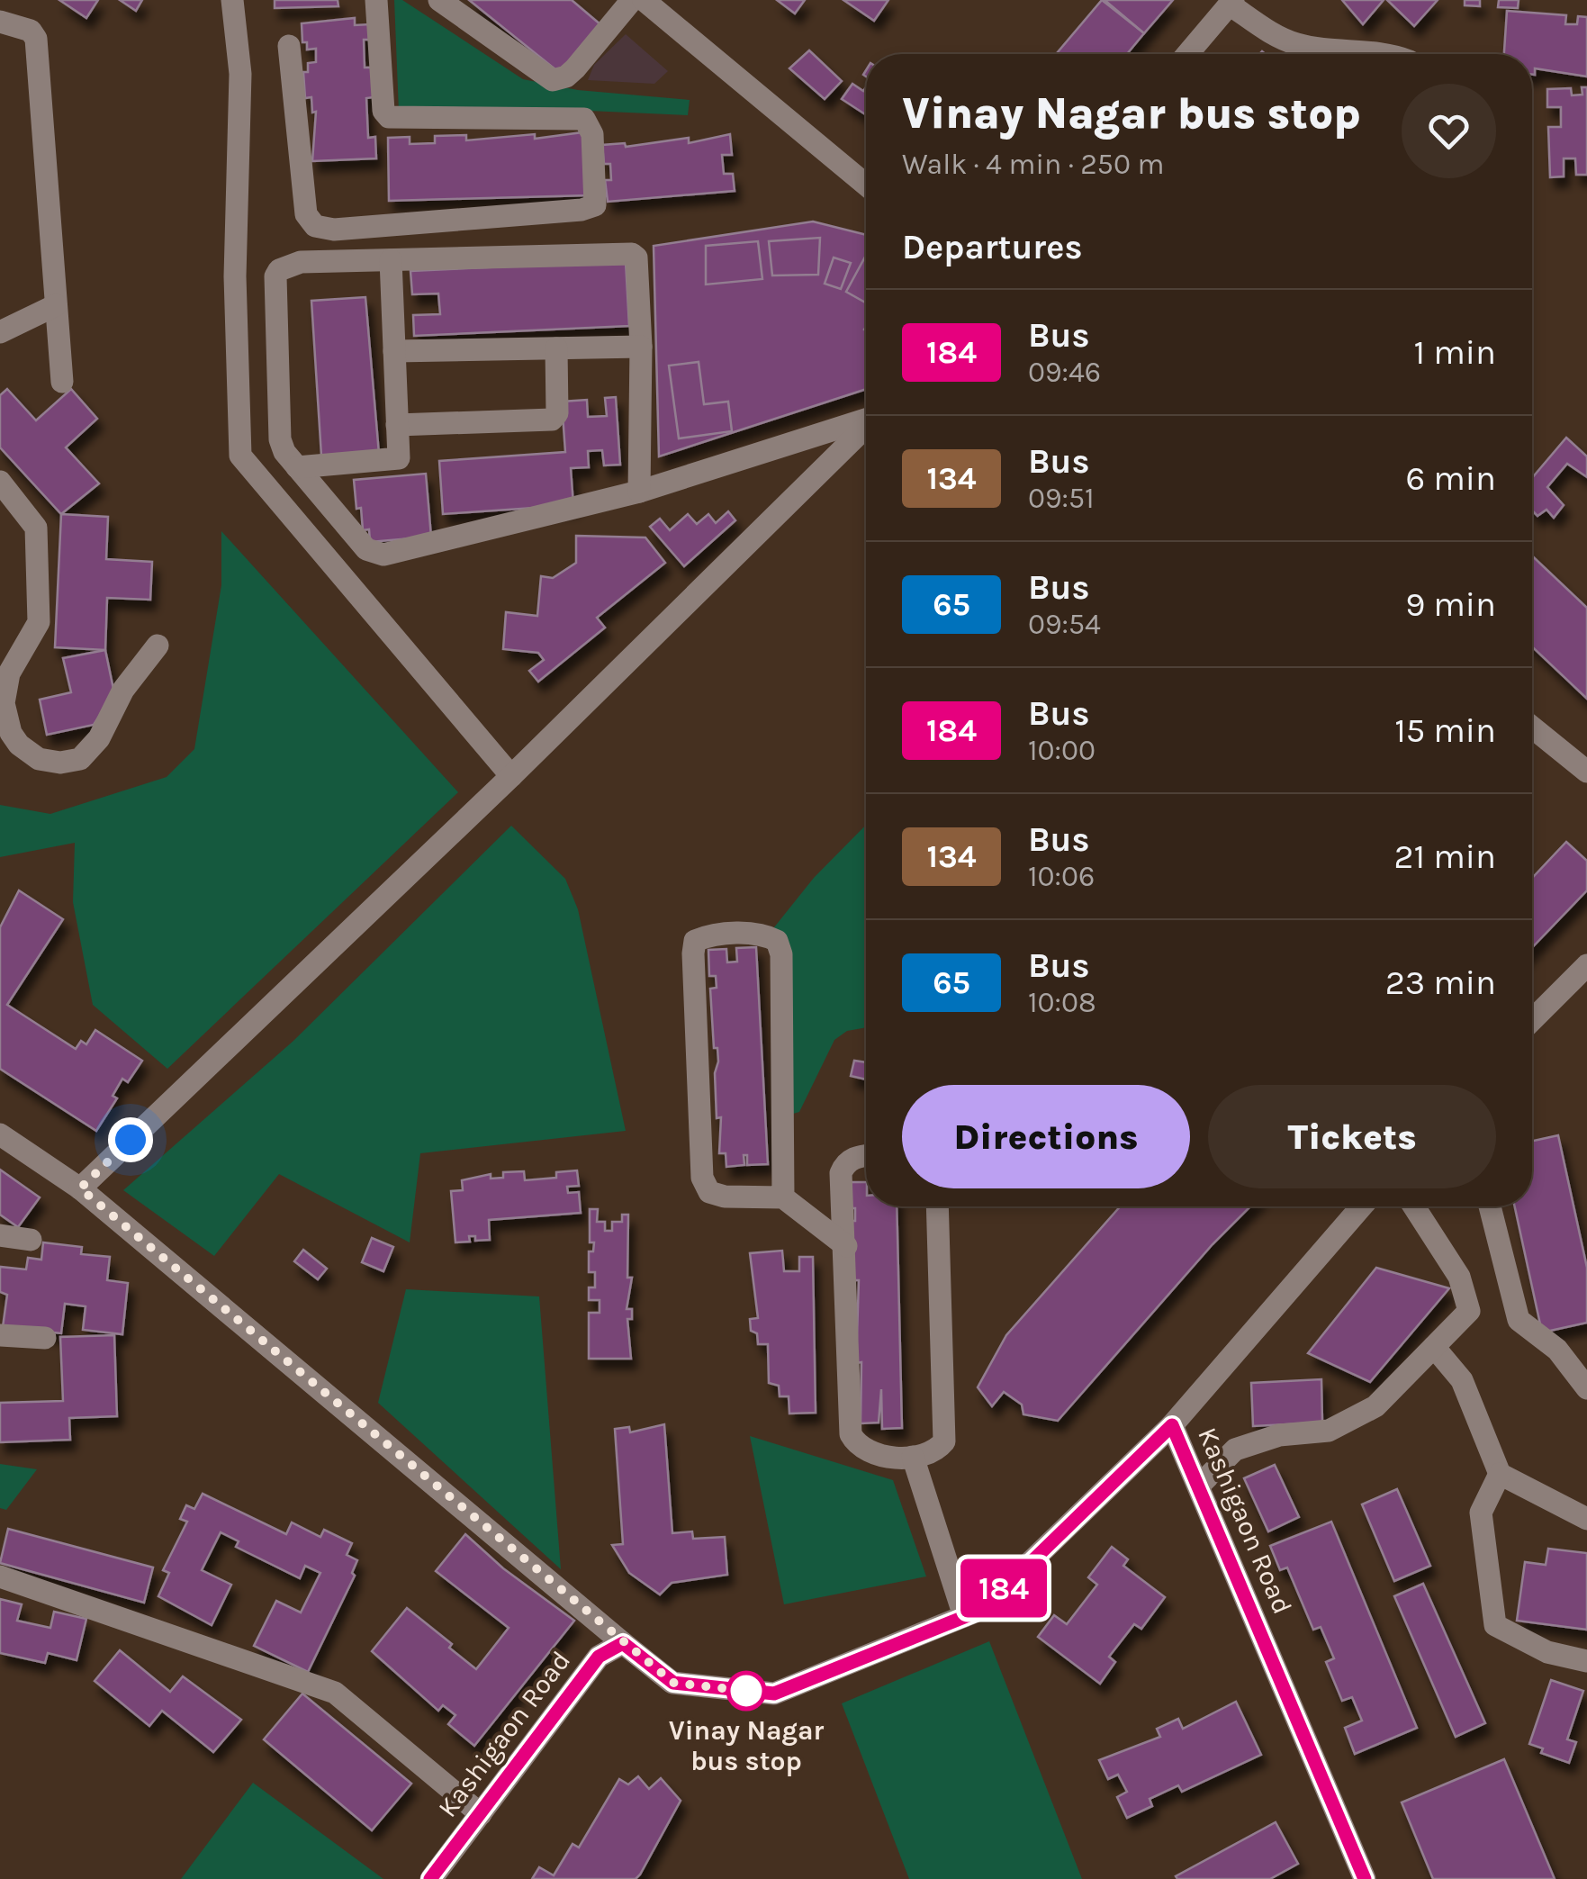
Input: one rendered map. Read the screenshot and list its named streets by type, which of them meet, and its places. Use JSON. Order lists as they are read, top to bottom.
{
  "streets": {
    "street": ["Kashigaon Road"]
  },
  "places": ["Vinay Nagar bus stop"],
  "lines": ["bus line 184"],
  "page": {
    "on_map": "184",
    "heading": [
      ["Vinay Nagar bus stop", "Walk · 4 min · 250 m"],
      "Departures"
    ],
    "list": [
      {
        "mark": "184",
        "name": "Bus",
        "note": "09:46",
        "value": "1 min"
      },
      {
        "mark": "134",
        "name": "Bus",
        "note": "09:51",
        "value": "6 min"
      },
      {
        "mark": "65",
        "name": "Bus",
        "note": "09:54",
        "value": "9 min"
      },
      {
        "mark": "184",
        "name": "Bus",
        "note": "10:00",
        "value": "15 min"
      },
      {
        "mark": "134",
        "name": "Bus",
        "note": "10:06",
        "value": "21 min"
      },
      {
        "mark": "65",
        "name": "Bus",
        "note": "10:08",
        "value": "23 min"
      }
    ],
    "buttons": ["Directions", "Tickets"]
  }
}
